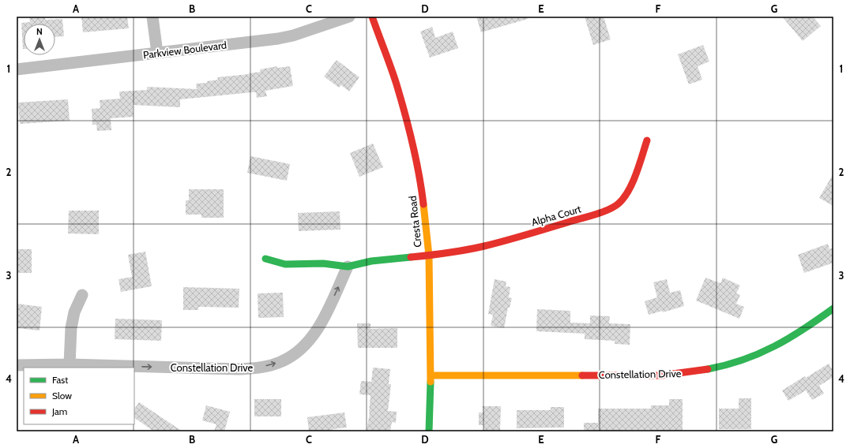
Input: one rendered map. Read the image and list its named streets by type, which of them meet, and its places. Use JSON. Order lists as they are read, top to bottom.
{
  "streets": {
    "street": [
      "Parkview Boulevard",
      "Alpha Court",
      "Cresta Road",
      "Constellation Drive"
    ]
  },
  "crossings": [
    ["Alpha Court", "Cresta Road"],
    ["Cresta Road", "Constellation Drive"]
  ],
  "one_way": ["Constellation Drive"],
  "legend": ["Fast", "Slow", "Jam"],
  "north": "top",
  "grid": {
    "columns": [
      "A",
      "B",
      "C",
      "D",
      "E",
      "F",
      "G"
    ],
    "rows": [
      "1",
      "2",
      "3",
      "4"
    ]
  }
}
